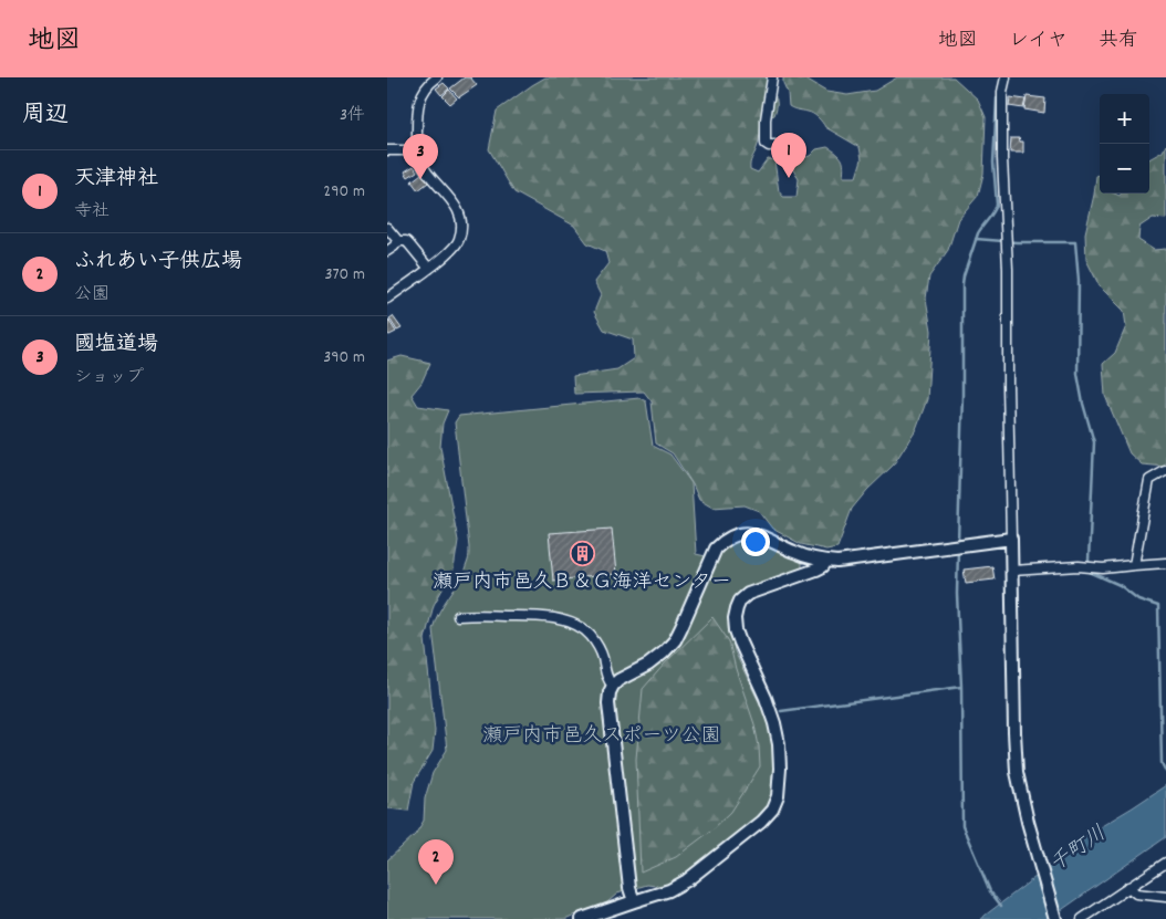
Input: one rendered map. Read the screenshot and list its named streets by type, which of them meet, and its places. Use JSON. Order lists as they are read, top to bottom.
{
  "water": ["千町川"],
  "parks": ["瀬戸内市邑久スポーツ公園"],
  "places": {
    "building": ["瀬戸内市邑久Ｂ＆Ｇ海洋センター"]
  },
  "page": {
    "header": "地図",
    "nav": ["地図", "レイヤ", "共有"],
    "heading": ["周辺", "3件"],
    "map_buttons": ["+", "−"],
    "pins": ["1", "3", "2"],
    "list": [
      {
        "mark": "1",
        "name": "天津神社",
        "note": "寺社",
        "value": "290 m"
      },
      {
        "mark": "2",
        "name": "ふれあい子供広場",
        "note": "公園",
        "value": "370 m"
      },
      {
        "mark": "3",
        "name": "國塩道場",
        "note": "ショップ",
        "value": "390 m"
      }
    ]
  }
}
